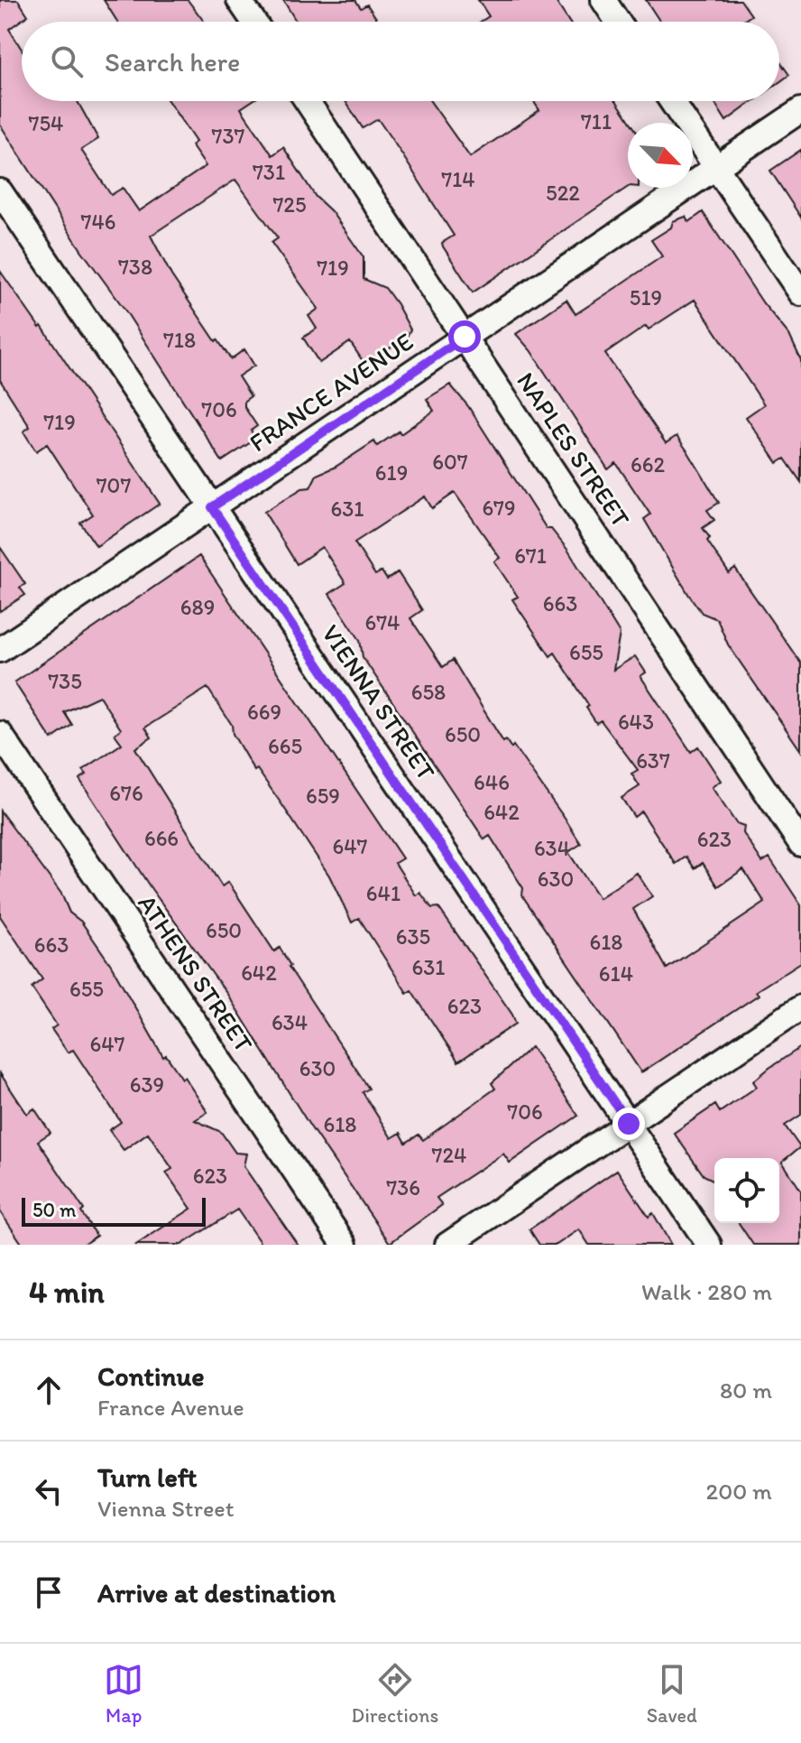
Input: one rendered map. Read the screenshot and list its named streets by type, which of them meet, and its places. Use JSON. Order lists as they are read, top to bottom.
{
  "streets": {
    "street": [
      "FRANCE AVENUE",
      "NAPLES STREET",
      "VIENNA STREET",
      "ATHENS STREET"
    ]
  },
  "crossings": [
    ["FRANCE AVENUE", "NAPLES STREET"],
    ["FRANCE AVENUE", "VIENNA STREET"]
  ],
  "house_numbers": [
    "711",
    "754",
    "737",
    "731",
    "714",
    "522",
    "725",
    "746",
    "738",
    "719",
    "519",
    "718",
    "706",
    "719",
    "607",
    "662",
    "619",
    "707",
    "679",
    "631",
    "671",
    "663",
    "689",
    "674",
    "655",
    "735",
    "658",
    "669",
    "643",
    "650",
    "665",
    "637",
    "646",
    "676",
    "659",
    "642",
    "666",
    "623",
    "647",
    "634",
    "630",
    "641",
    "650",
    "635",
    "618",
    "663",
    "631",
    "642",
    "614",
    "655",
    "623",
    "634",
    "647",
    "630",
    "639",
    "706",
    "618",
    "724",
    "623",
    "736"
  ],
  "scale_bar": "50 m",
  "north": "bottom right",
  "page": {
    "search": "Search here",
    "scale": "50 m",
    "heading": ["4 min", "Walk · 280 m"],
    "list": [
      ["Continue", "France Avenue", "80 m"],
      ["Turn left", "Vienna Street", "200 m"],
      "Arrive at destination"
    ],
    "nav": ["Map", "Directions", "Saved"]
  }
}
